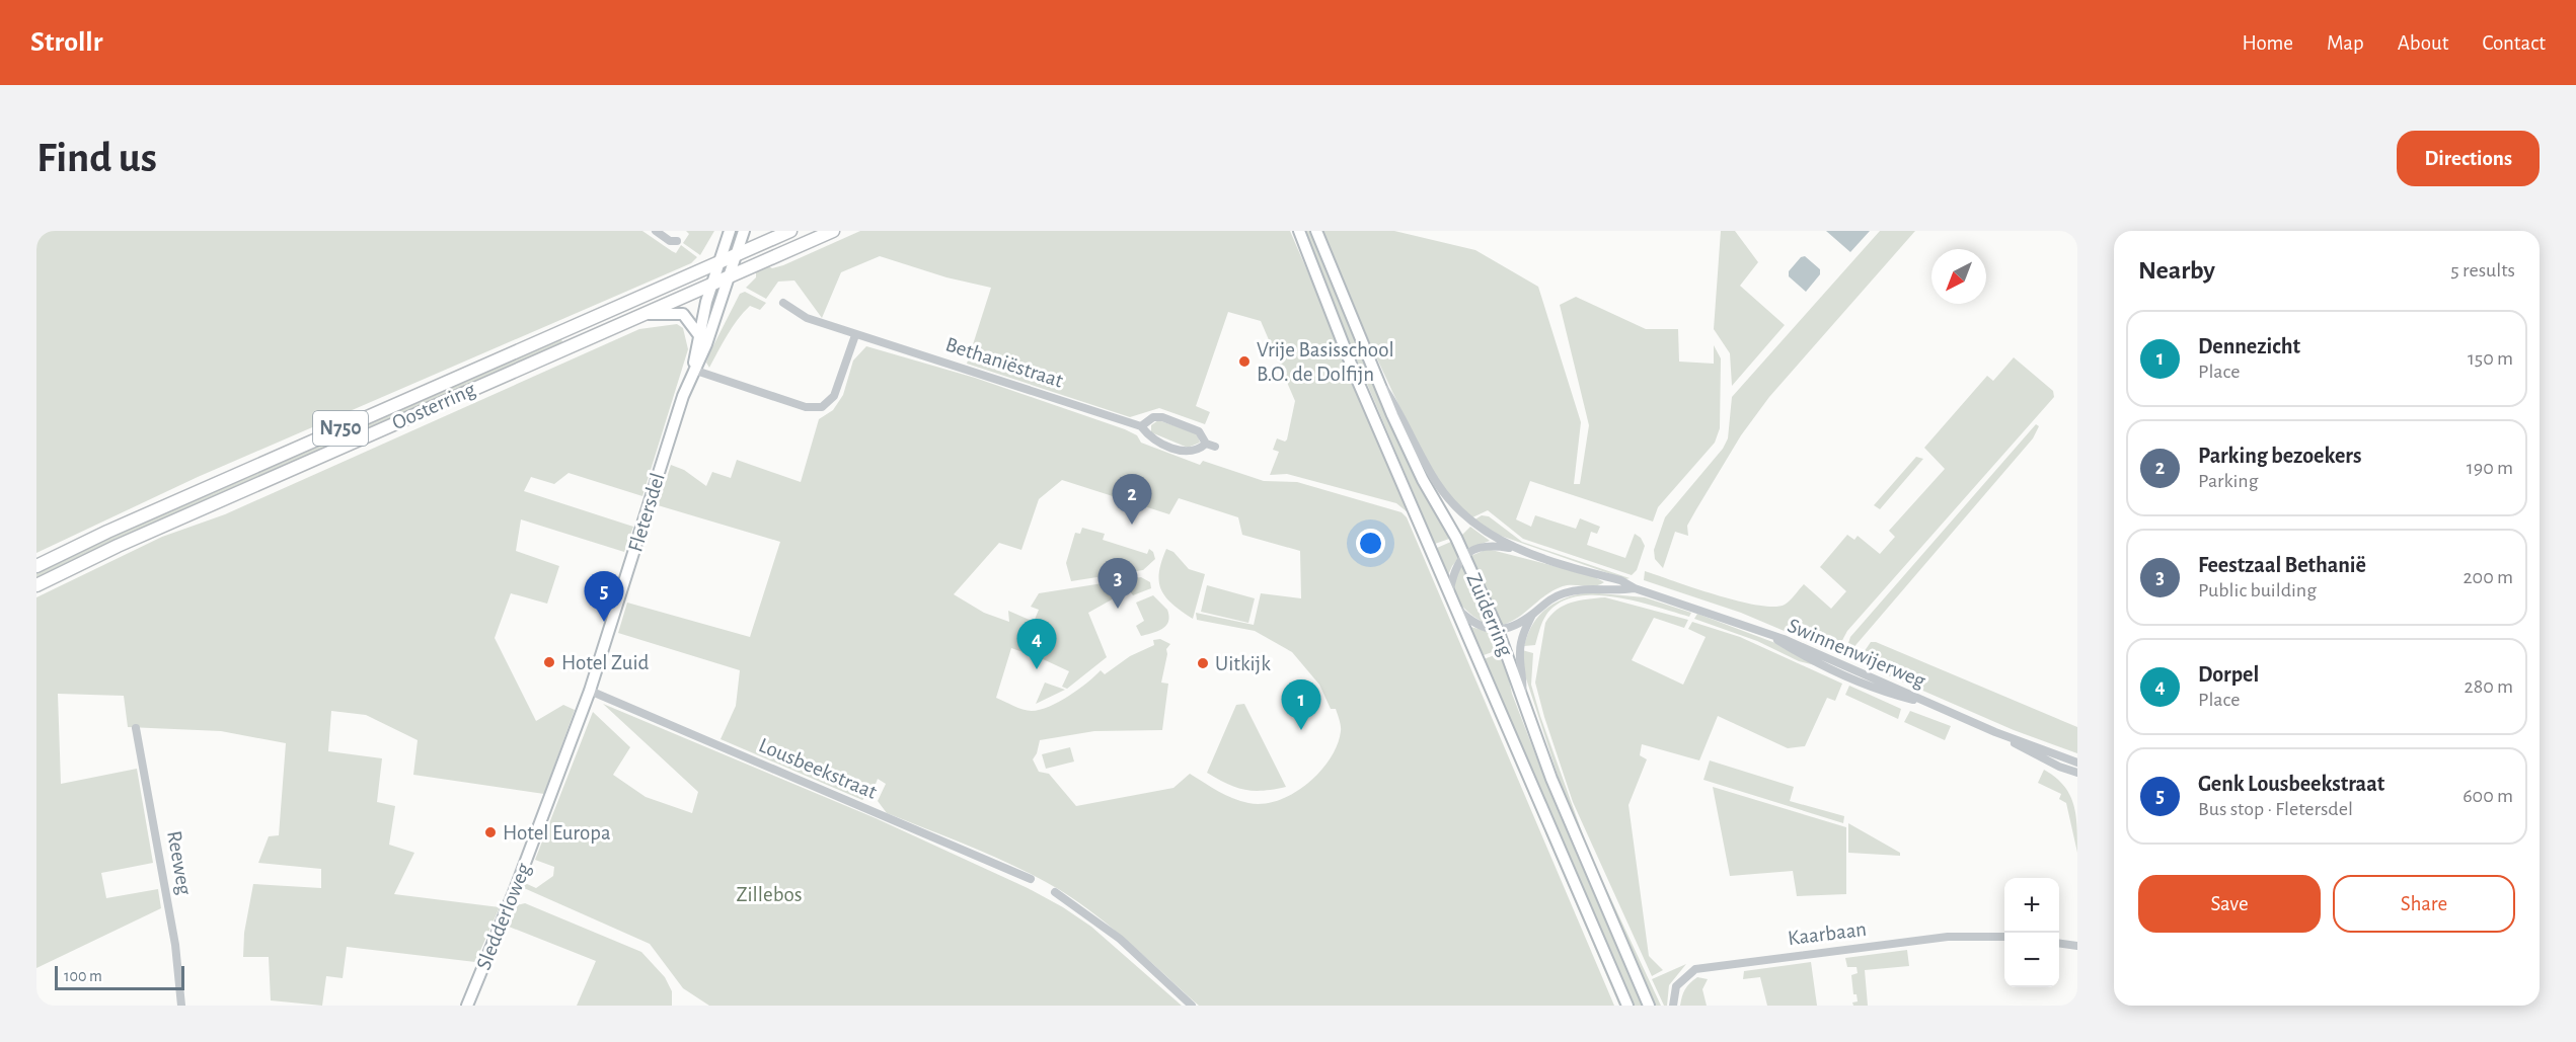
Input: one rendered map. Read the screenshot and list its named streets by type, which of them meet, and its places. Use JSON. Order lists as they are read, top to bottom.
{
  "streets": {
    "main road": [
      "Oosterring",
      "N750",
      "Fletersdel",
      "Zuiderring",
      "Sledderloweg"
    ],
    "street": [
      "Bethaniëstraat",
      "Swinnenwijerweg",
      "Lousbeekstraat",
      "Reeweg",
      "Kaarbaan"
    ]
  },
  "crossings": [
    ["Oosterring", "Fletersdel"],
    ["Fletersdel", "Lousbeekstraat"],
    ["Fletersdel", "Sledderloweg"],
    ["Zuiderring", "Swinnenwijerweg"],
    ["Lousbeekstraat", "Sledderloweg"]
  ],
  "parks": ["Zillebos"],
  "places": [
    "Vrije Basisschool B.O. de Dolfijn",
    "Hotel Zuid",
    "Uitkijk",
    "Hotel Europa"
  ],
  "scale_bar": "100 m",
  "north": "bottom left",
  "page": {
    "header": "Strollr",
    "nav": [
      "Home",
      "Map",
      "About",
      "Contact"
    ],
    "buttons": [
      "Directions",
      ["Save", "Share"]
    ],
    "title": "Find us",
    "heading": ["Nearby", "5 results"],
    "list": [
      {
        "mark": "1",
        "name": "Dennezicht",
        "note": "Place",
        "value": "150 m"
      },
      {
        "mark": "2",
        "name": "Parking bezoekers",
        "note": "Parking",
        "value": "190 m"
      },
      {
        "mark": "3",
        "name": "Feestzaal Bethanië",
        "note": "Public building",
        "value": "200 m"
      },
      {
        "mark": "4",
        "name": "Dorpel",
        "note": "Place",
        "value": "280 m"
      },
      {
        "mark": "5",
        "name": "Genk Lousbeekstraat",
        "note": "Bus stop · Fletersdel",
        "value": "600 m"
      }
    ],
    "pins": [
      "2",
      "3",
      "5",
      "4",
      "1"
    ],
    "map_buttons": ["+", "−"],
    "scale": "100 m"
  }
}
